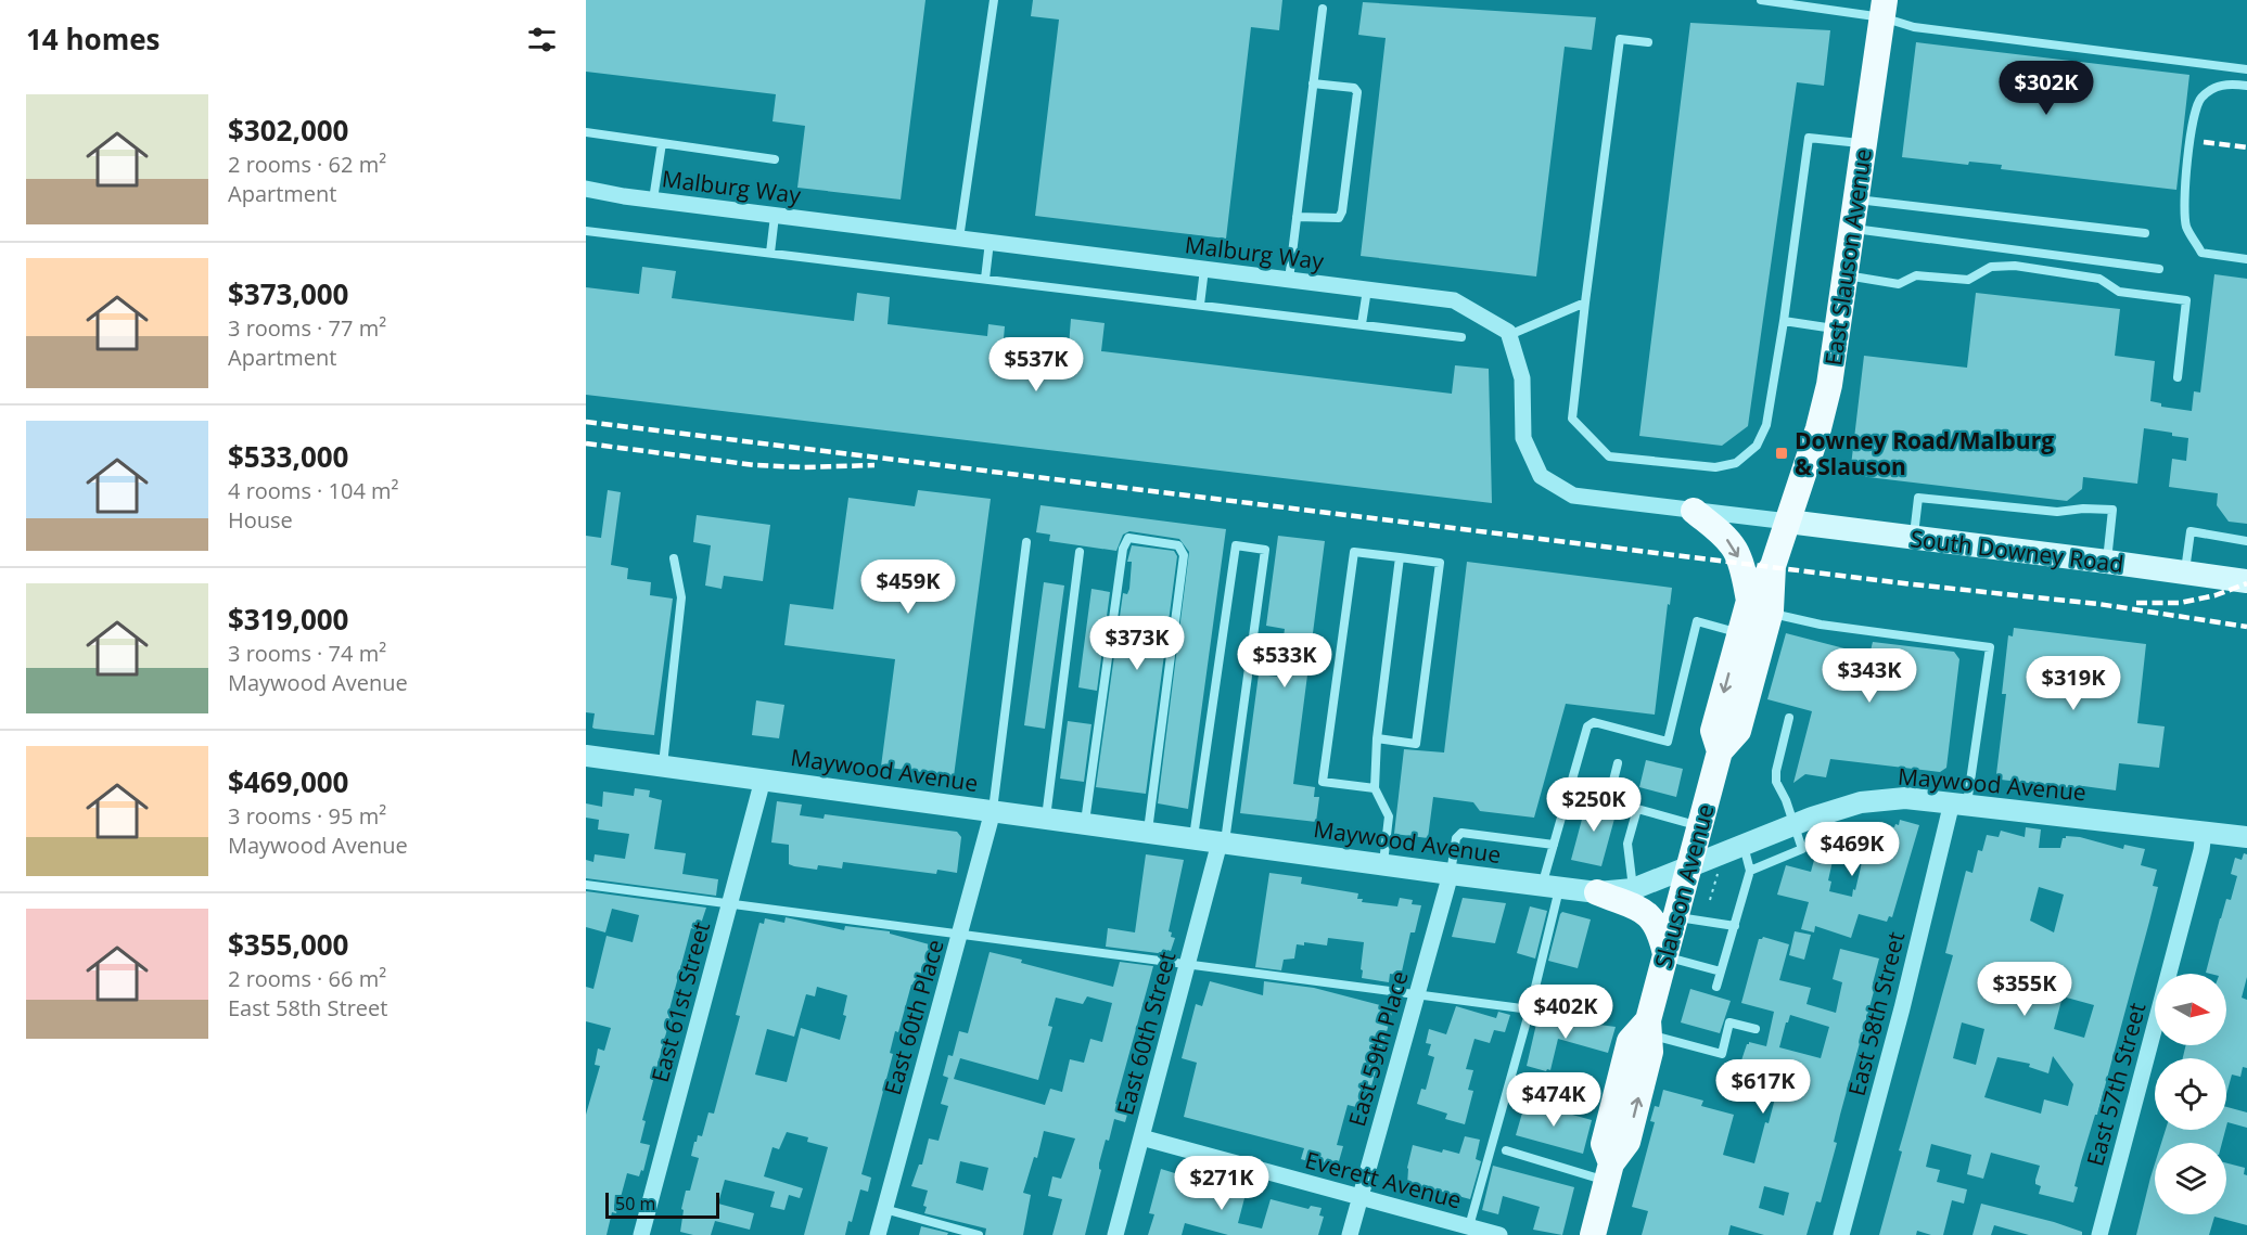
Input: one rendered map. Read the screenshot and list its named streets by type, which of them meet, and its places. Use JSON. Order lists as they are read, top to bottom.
{
  "streets": {
    "main road": ["East Slauson Avenue", "South Downey Road", "Slauson Avenue"],
    "street": [
      "Malburg Way",
      "Maywood Avenue",
      "East 61st Street",
      "East 58th Street",
      "East 60th Place",
      "East 60th Street",
      "East 59th Place",
      "East 57th Street",
      "Everett Avenue"
    ]
  },
  "crossings": [
    ["East Slauson Avenue", "South Downey Road"],
    ["East Slauson Avenue", "Slauson Avenue"],
    ["South Downey Road", "Slauson Avenue"],
    ["Maywood Avenue", "Slauson Avenue"],
    ["Maywood Avenue", "East 61st Street"],
    ["Maywood Avenue", "East 58th Street"],
    ["Maywood Avenue", "East 60th Place"],
    ["Maywood Avenue", "East 60th Street"],
    ["Maywood Avenue", "East 59th Place"],
    ["Maywood Avenue", "East 57th Street"],
    ["East 60th Street", "Everett Avenue"],
    ["East 59th Place", "Everett Avenue"]
  ],
  "places": {
    "transit": ["Downey Road/Malburg & Slauson"]
  },
  "scale_bar": "50 m",
  "north": "right",
  "page": {
    "heading": "14 homes",
    "price": [
      "$302K",
      "$537K",
      "$459K",
      "$373K",
      "$533K",
      "$343K",
      "$319K",
      "$250K",
      "$469K",
      "$355K",
      "$402K",
      "$617K",
      "$474K",
      "$271K"
    ],
    "list": [
      {
        "name": "$302,000",
        "note": "2 rooms · 62 m² · Apartment"
      },
      {
        "name": "$373,000",
        "note": "3 rooms · 77 m² · Apartment"
      },
      {
        "name": "$533,000",
        "note": "4 rooms · 104 m² · House"
      },
      {
        "name": "$319,000",
        "note": "3 rooms · 74 m² · Maywood Avenue"
      },
      {
        "name": "$469,000",
        "note": "3 rooms · 95 m² · Maywood Avenue"
      },
      {
        "name": "$355,000",
        "note": "2 rooms · 66 m² · East 58th Street"
      }
    ],
    "scale": "50 m"
  }
}
